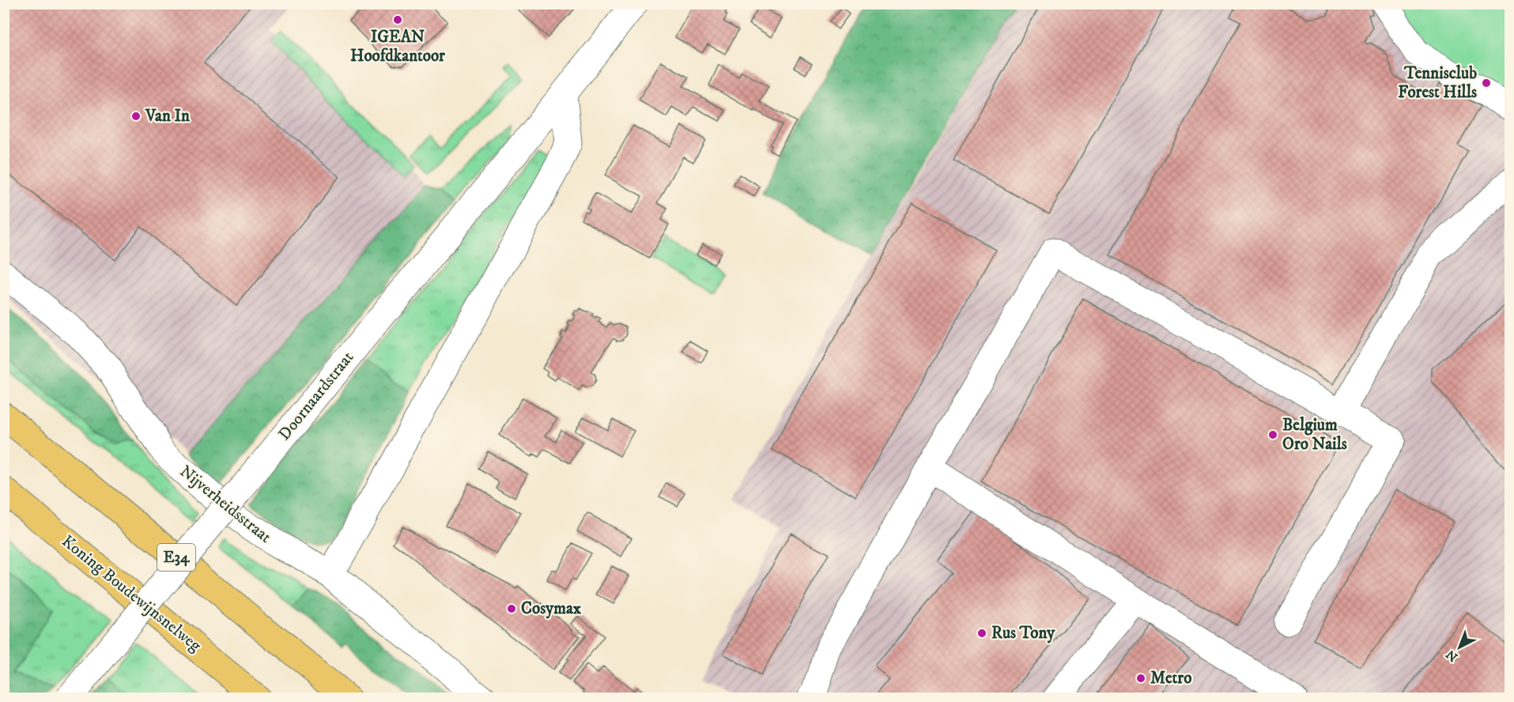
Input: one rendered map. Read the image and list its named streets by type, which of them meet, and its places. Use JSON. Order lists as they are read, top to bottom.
{
  "streets": {
    "highway": ["E34", "Koning Boudewijnsnelweg"],
    "street": ["Doornaardstraat", "Nijverheidsstraat"]
  },
  "places": [
    "IGEAN Hoofdkantoor",
    "Tennisclub Forest Hills",
    "Van In",
    "Belgium Oro Nails",
    "Cosymax",
    "Rus Tony",
    "Metro"
  ],
  "north": "bottom left"
}
